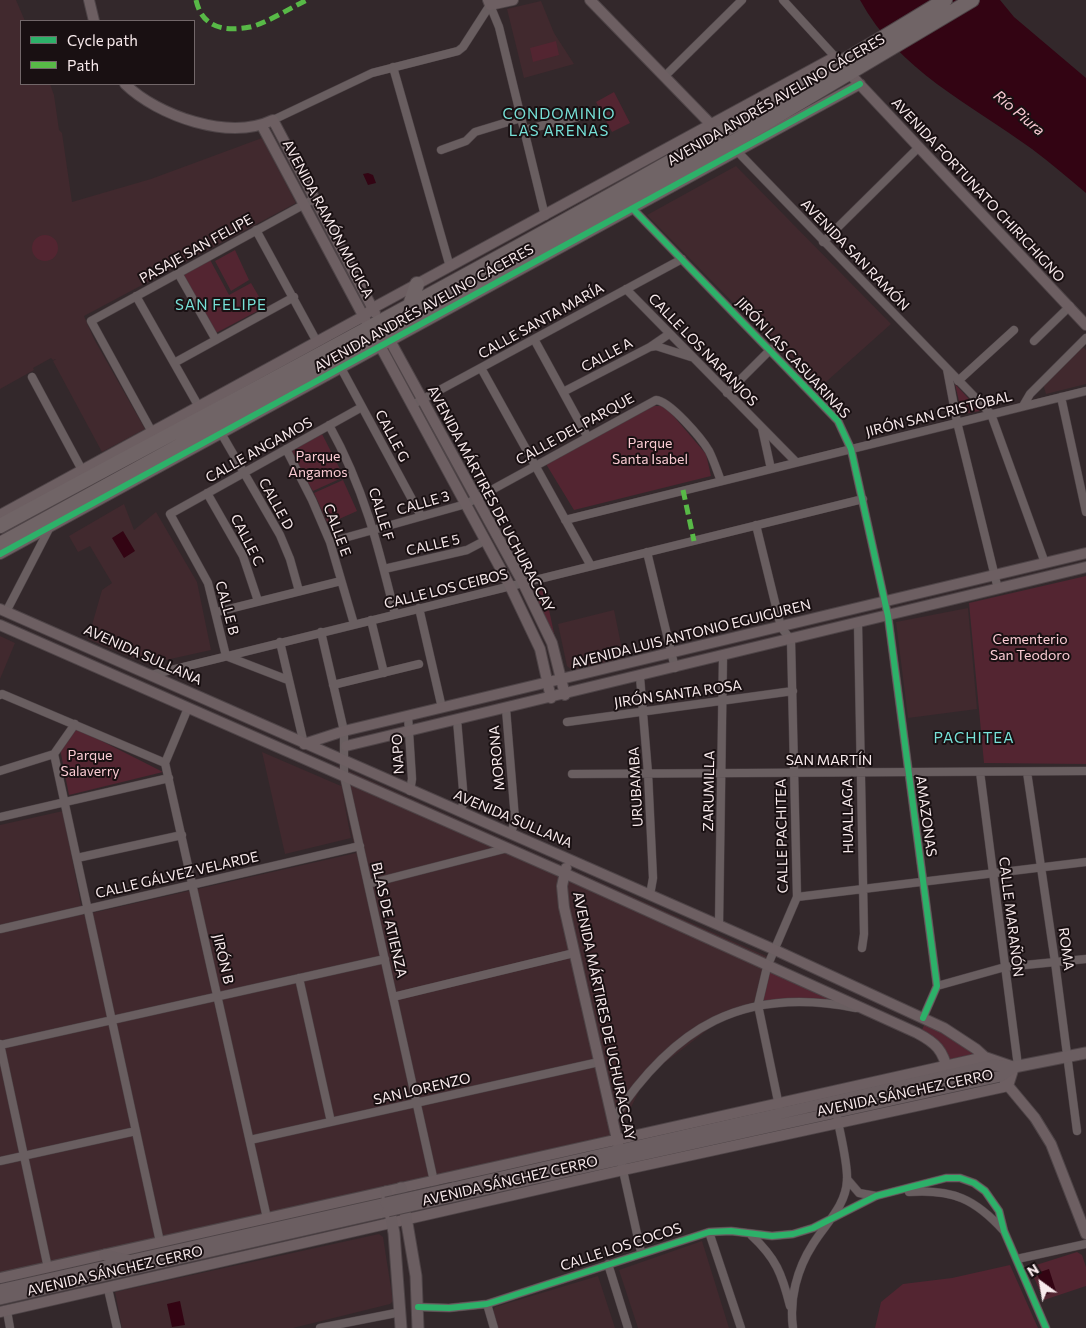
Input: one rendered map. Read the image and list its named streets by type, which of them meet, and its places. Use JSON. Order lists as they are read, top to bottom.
{
  "streets": {
    "highway": ["AVENIDA ANDRÉS AVELINO CÁCERES"],
    "main road": [
      "AVENIDA FORTUNATO CHIRICHIGNO",
      "AVENIDA RAMÓN MUGICA",
      "AVENIDA SAN RAMÓN",
      "AVENIDA MÁRTIRES DE UCHURACCAY",
      "AVENIDA LUIS ANTONIO EGUIGUREN",
      "AVENIDA SULLANA",
      "AVENIDA SÁNCHEZ CERRO"
    ],
    "street": [
      "PASAJE SAN FELIPE",
      "CALLE SANTA MARÍA",
      "CALLE LOS NARANJOS",
      "CALLE A",
      "JIRÓN LAS CASUARINAS",
      "JIRÓN SAN CRISTÓBAL",
      "CALLE DEL PARQUE",
      "CALLE G",
      "CALLE ANGAMOS",
      "CALLE 3",
      "CALLE D",
      "CALLE F",
      "CALLE E",
      "CALLE C",
      "CALLE 5",
      "CALLE LOS CEIBOS",
      "CALLE B",
      "JIRÓN SANTA ROSA",
      "NAPO",
      "MORONA",
      "SAN MARTÍN",
      "URUBAMBA",
      "ZARUMILLA",
      "HUALLAGA",
      "AMAZONAS",
      "CALLE PACHITEA",
      "CALLE GÁLVEZ VELARDE",
      "CALLE MARAÑÓN",
      "BLAS DE ATIENZA",
      "ROMA",
      "JIRÓN B",
      "SAN LORENZO",
      "CALLE LOS COCOS"
    ]
  },
  "crossings": [
    ["AVENIDA ANDRÉS AVELINO CÁCERES", "AVENIDA FORTUNATO CHIRICHIGNO"],
    ["AVENIDA ANDRÉS AVELINO CÁCERES", "AVENIDA RAMÓN MUGICA"],
    ["AVENIDA ANDRÉS AVELINO CÁCERES", "PASAJE SAN FELIPE"],
    ["AVENIDA ANDRÉS AVELINO CÁCERES", "AVENIDA SAN RAMÓN"],
    ["AVENIDA ANDRÉS AVELINO CÁCERES", "JIRÓN LAS CASUARINAS"],
    ["AVENIDA ANDRÉS AVELINO CÁCERES", "CALLE G"],
    ["AVENIDA ANDRÉS AVELINO CÁCERES", "AVENIDA MÁRTIRES DE UCHURACCAY"],
    ["AVENIDA ANDRÉS AVELINO CÁCERES", "CALLE D"],
    ["AVENIDA RAMÓN MUGICA", "PASAJE SAN FELIPE"],
    ["AVENIDA RAMÓN MUGICA", "AVENIDA MÁRTIRES DE UCHURACCAY"],
    ["AVENIDA SAN RAMÓN", "JIRÓN SAN CRISTÓBAL"],
    ["AVENIDA SAN RAMÓN", "AVENIDA LUIS ANTONIO EGUIGUREN"],
    ["CALLE SANTA MARÍA", "CALLE LOS NARANJOS"],
    ["CALLE SANTA MARÍA", "JIRÓN LAS CASUARINAS"],
    ["CALLE SANTA MARÍA", "AVENIDA MÁRTIRES DE UCHURACCAY"],
    ["CALLE LOS NARANJOS", "CALLE A"],
    ["CALLE LOS NARANJOS", "JIRÓN SAN CRISTÓBAL"],
    ["JIRÓN LAS CASUARINAS", "JIRÓN SAN CRISTÓBAL"],
    ["JIRÓN LAS CASUARINAS", "CALLE LOS CEIBOS"],
    ["JIRÓN LAS CASUARINAS", "AVENIDA LUIS ANTONIO EGUIGUREN"],
    ["JIRÓN LAS CASUARINAS", "AMAZONAS"],
    ["JIRÓN SAN CRISTÓBAL", "CALLE DEL PARQUE"],
    ["CALLE DEL PARQUE", "AVENIDA MÁRTIRES DE UCHURACCAY"],
    ["CALLE DEL PARQUE", "CALLE 3"],
    ["CALLE G", "CALLE ANGAMOS"],
    ["CALLE G", "CALLE 3"],
    ["CALLE ANGAMOS", "CALLE D"],
    ["CALLE ANGAMOS", "CALLE F"],
    ["CALLE ANGAMOS", "CALLE E"],
    ["CALLE ANGAMOS", "CALLE C"],
    ["CALLE ANGAMOS", "CALLE B"],
    ["AVENIDA MÁRTIRES DE UCHURACCAY", "CALLE 3"],
    ["AVENIDA MÁRTIRES DE UCHURACCAY", "CALLE 5"],
    ["AVENIDA MÁRTIRES DE UCHURACCAY", "CALLE LOS CEIBOS"],
    ["AVENIDA MÁRTIRES DE UCHURACCAY", "AVENIDA LUIS ANTONIO EGUIGUREN"],
    ["AVENIDA MÁRTIRES DE UCHURACCAY", "AVENIDA SULLANA"],
    ["AVENIDA MÁRTIRES DE UCHURACCAY", "SAN LORENZO"],
    ["AVENIDA MÁRTIRES DE UCHURACCAY", "AVENIDA SÁNCHEZ CERRO"],
    ["CALLE 3", "CALLE F"],
    ["CALLE 3", "CALLE E"],
    ["CALLE F", "CALLE 5"],
    ["CALLE F", "CALLE LOS CEIBOS"],
    ["CALLE E", "CALLE LOS CEIBOS"],
    ["CALLE LOS CEIBOS", "CALLE B"],
    ["CALLE LOS CEIBOS", "AVENIDA SULLANA"],
    ["CALLE LOS CEIBOS", "BLAS DE ATIENZA"],
    ["AVENIDA LUIS ANTONIO EGUIGUREN", "AVENIDA SULLANA"],
    ["AVENIDA LUIS ANTONIO EGUIGUREN", "NAPO"],
    ["AVENIDA LUIS ANTONIO EGUIGUREN", "MORONA"],
    ["AVENIDA LUIS ANTONIO EGUIGUREN", "URUBAMBA"],
    ["AVENIDA LUIS ANTONIO EGUIGUREN", "ZARUMILLA"],
    ["AVENIDA LUIS ANTONIO EGUIGUREN", "HUALLAGA"],
    ["AVENIDA LUIS ANTONIO EGUIGUREN", "AMAZONAS"],
    ["AVENIDA LUIS ANTONIO EGUIGUREN", "CALLE PACHITEA"],
    ["AVENIDA LUIS ANTONIO EGUIGUREN", "BLAS DE ATIENZA"],
    ["AVENIDA SULLANA", "NAPO"],
    ["AVENIDA SULLANA", "MORONA"],
    ["AVENIDA SULLANA", "URUBAMBA"],
    ["AVENIDA SULLANA", "ZARUMILLA"],
    ["AVENIDA SULLANA", "CALLE PACHITEA"],
    ["AVENIDA SULLANA", "BLAS DE ATIENZA"],
    ["AVENIDA SULLANA", "AVENIDA SÁNCHEZ CERRO"],
    ["JIRÓN SANTA ROSA", "URUBAMBA"],
    ["JIRÓN SANTA ROSA", "ZARUMILLA"],
    ["JIRÓN SANTA ROSA", "CALLE PACHITEA"],
    ["SAN MARTÍN", "URUBAMBA"],
    ["SAN MARTÍN", "ZARUMILLA"],
    ["SAN MARTÍN", "HUALLAGA"],
    ["SAN MARTÍN", "AMAZONAS"],
    ["SAN MARTÍN", "CALLE PACHITEA"],
    ["SAN MARTÍN", "CALLE MARAÑÓN"],
    ["SAN MARTÍN", "ROMA"],
    ["CALLE GÁLVEZ VELARDE", "BLAS DE ATIENZA"],
    ["CALLE GÁLVEZ VELARDE", "JIRÓN B"],
    ["CALLE MARAÑÓN", "AVENIDA SÁNCHEZ CERRO"],
    ["BLAS DE ATIENZA", "SAN LORENZO"],
    ["BLAS DE ATIENZA", "AVENIDA SÁNCHEZ CERRO"],
    ["ROMA", "AVENIDA SÁNCHEZ CERRO"],
    ["JIRÓN B", "SAN LORENZO"],
    ["JIRÓN B", "AVENIDA SÁNCHEZ CERRO"]
  ],
  "districts": ["CONDOMINIO LAS ARENAS", "SAN FELIPE", "PACHITEA"],
  "water": ["Río Piura"],
  "parks": [
    "Parque Santa Isabel",
    "Parque Angamos",
    "Cementerio San Teodoro",
    "Parque Salaverry"
  ],
  "legend": ["Cycle path", "Path"],
  "north": "top left"
}
